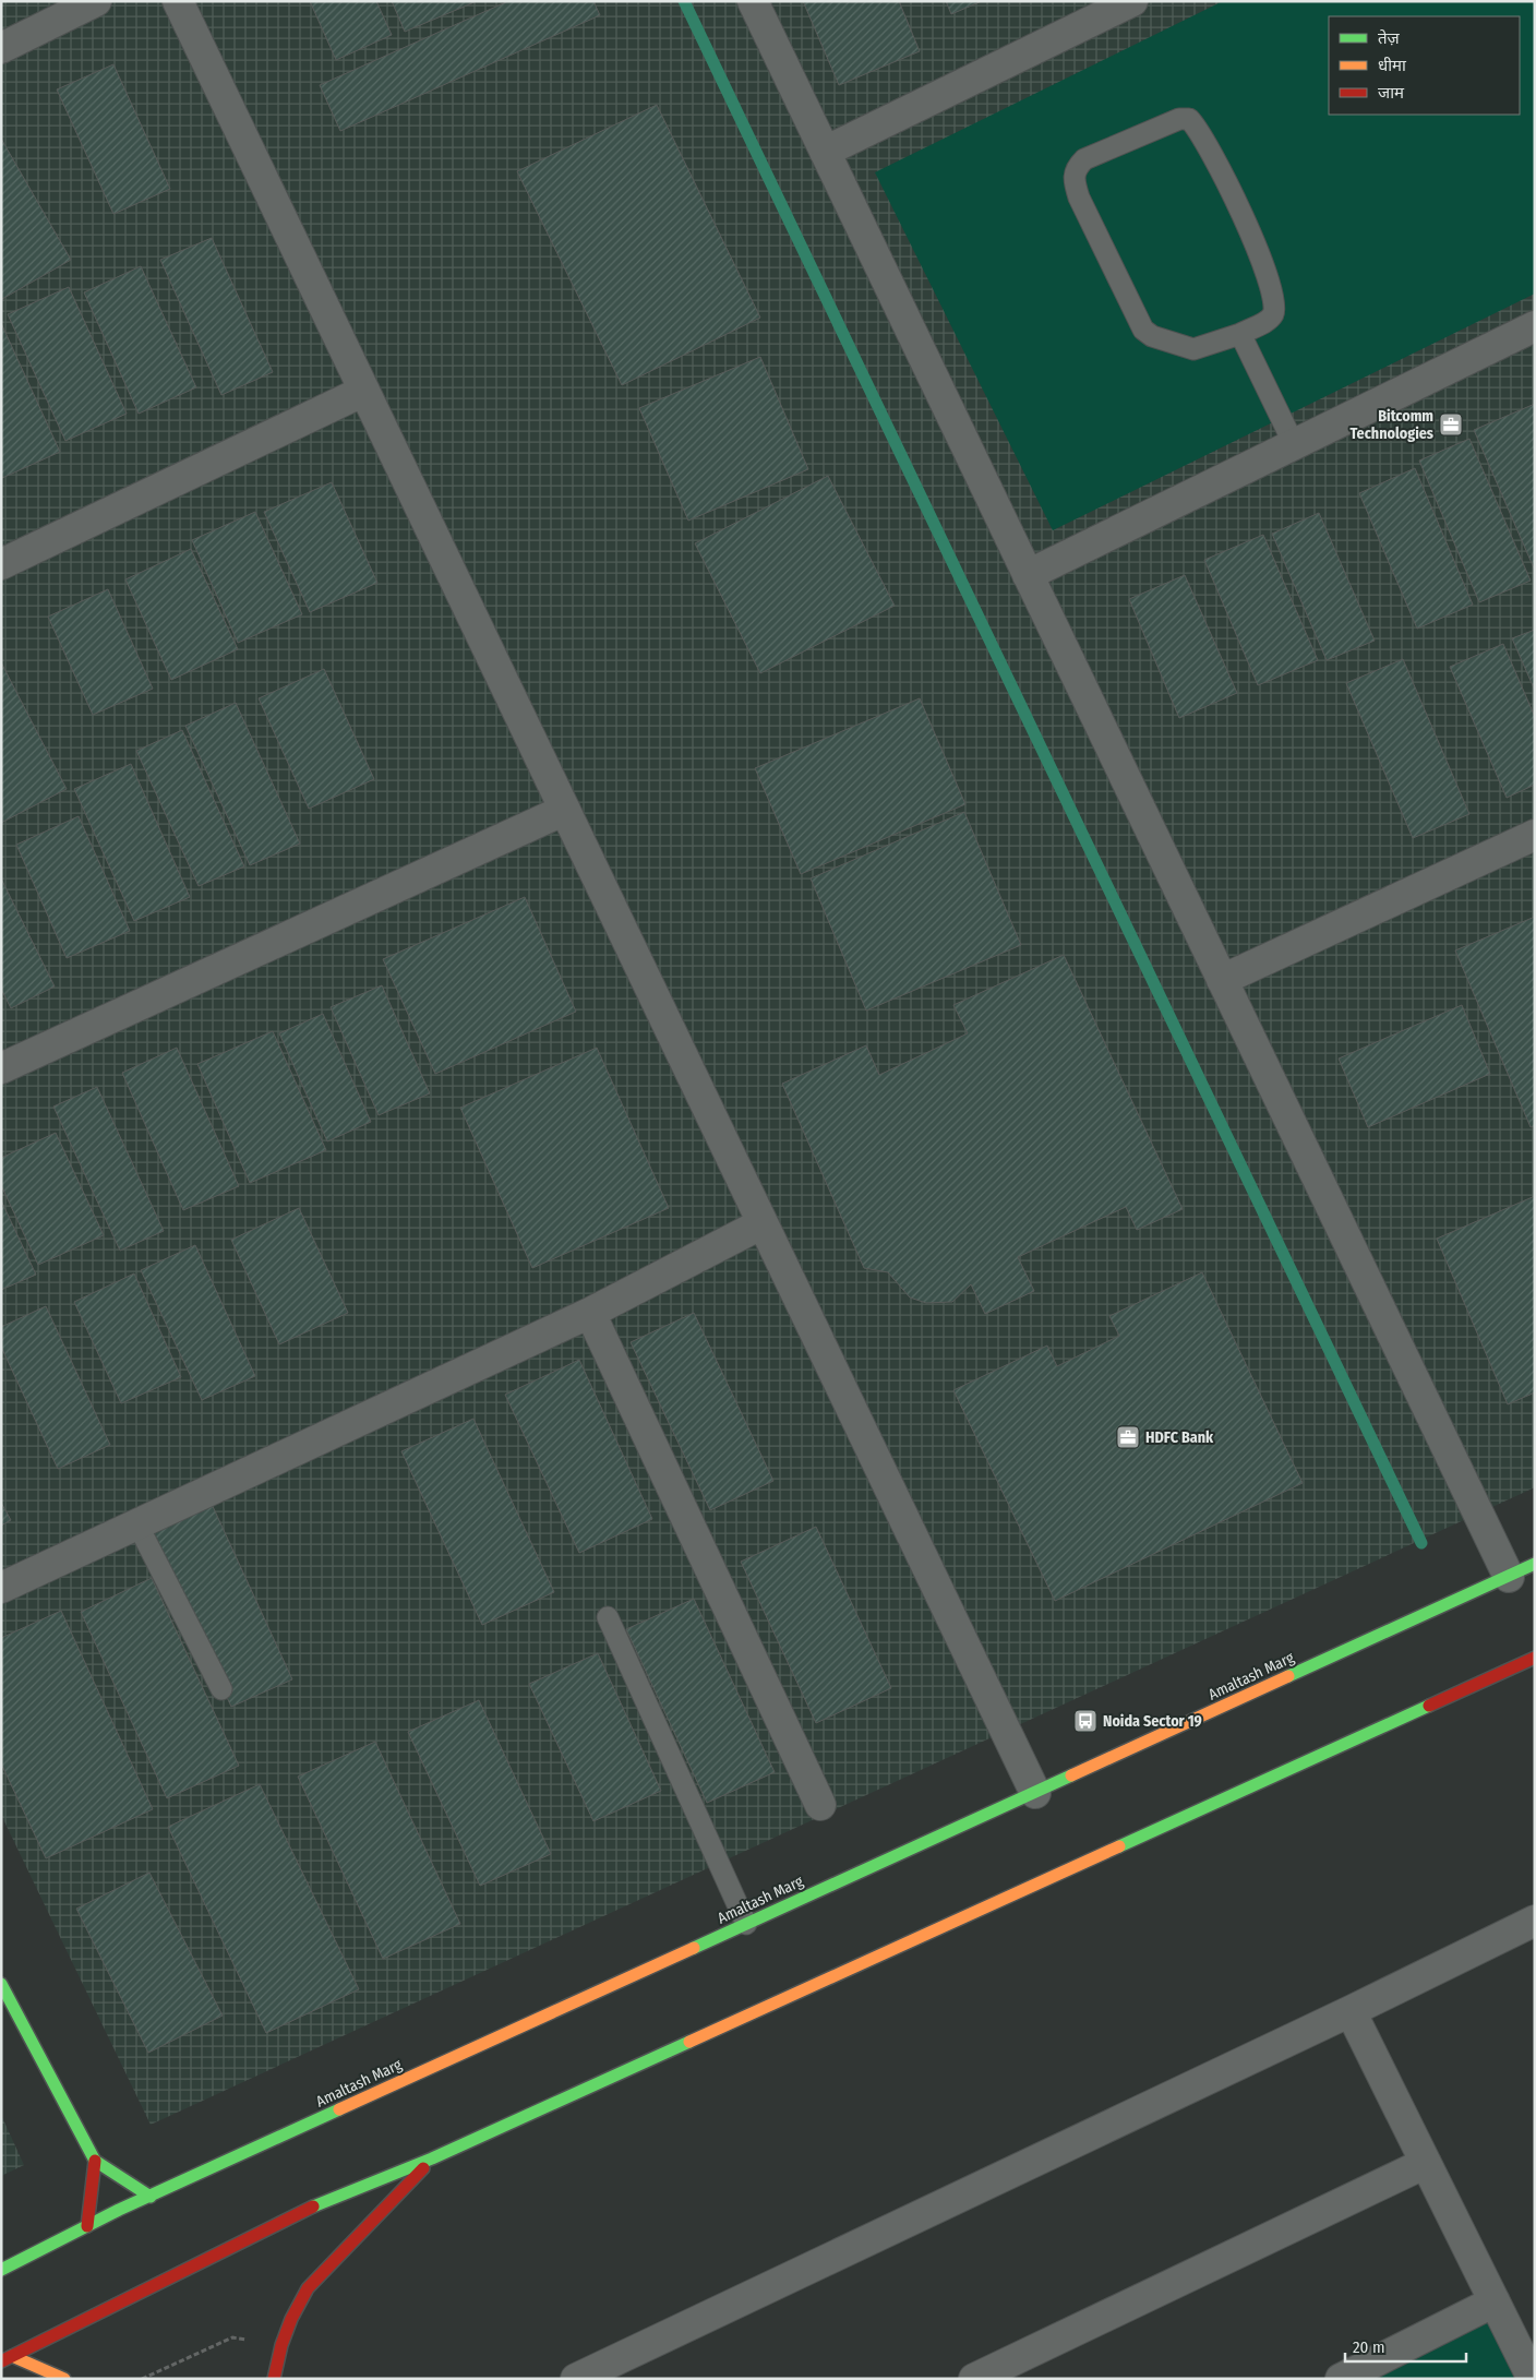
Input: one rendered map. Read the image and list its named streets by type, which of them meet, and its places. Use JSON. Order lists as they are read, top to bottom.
{
  "streets": {
    "main road": ["Amaltash Marg"]
  },
  "places": {
    "office": ["Bitcomm Technologies", "HDFC Bank"],
    "bus stop": ["Noida Sector 19"]
  },
  "legend": ["तेज़", "धीमा", "जाम"],
  "scale_bar": "20 m"
}
